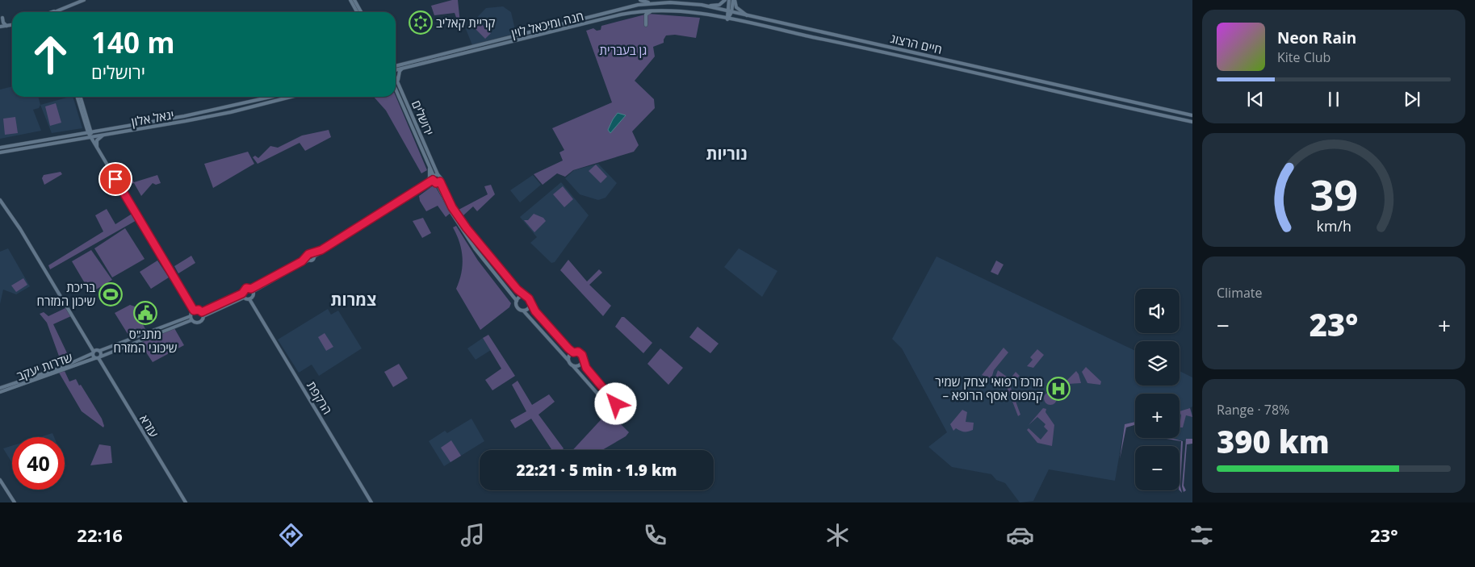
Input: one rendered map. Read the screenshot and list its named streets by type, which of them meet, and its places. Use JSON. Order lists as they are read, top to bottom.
{
  "streets": {
    "street": [
      "חנה ומיכאל לוין",
      "חיים הרצוג",
      "יגאל אלון",
      "ירושלים",
      "שדרות יעקב",
      "הרקפת",
      "עזרא"
    ]
  },
  "crossings": [
    ["חנה ומיכאל לוין", "חיים הרצוג"],
    ["שדרות יעקב", "עזרא"]
  ],
  "districts": ["נוריות", "צמרות"],
  "parks": ["גן בעברית"],
  "places": {
    "synagogue": ["קריית קאליב"],
    "sports": ["בריכת שיכון המזרח"],
    "public building": ["מתנ\"ס שיכוני המזרח"],
    "hospital": ["מרכז רפואי יצחק שמיר – קמפוס אסף הרופא"]
  },
  "page": {
    "turn": ["140 m", "ירושלים"],
    "song": ["Neon Rain", "Kite Club"],
    "tile": [
      "Climate",
      ["Range · 78%", "390 km"]
    ],
    "map_buttons": ["+", "−"],
    "heat": ["−", "23°", "+"],
    "limit": "40",
    "trip": "22:21 · 5 min · 1.9 km",
    "tabs": ["22:16", "23°"],
    "gauge": ["39", "km/h"]
  }
}
